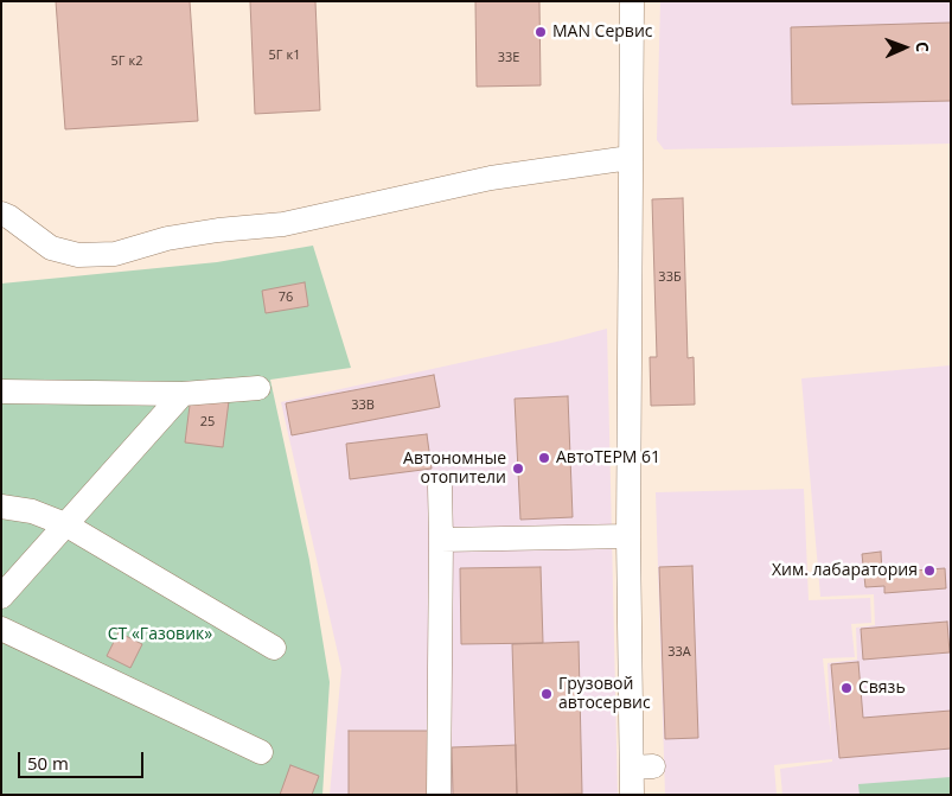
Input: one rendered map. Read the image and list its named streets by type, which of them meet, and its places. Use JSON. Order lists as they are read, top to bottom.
{
  "parks": ["СТ «Газовик»"],
  "places": [
    "MAN Сервис",
    "АвтоТЕРМ 61",
    "Автономные отопители",
    "Хим. лабаратория",
    "Связь",
    "Грузовой автосервис"
  ],
  "house_numbers": [
    "5Г к1",
    "33Е",
    "5Г к2",
    "33Б",
    "76",
    "33В",
    "25",
    "33А"
  ],
  "scale_bar": "50 m",
  "north": "right"
}
